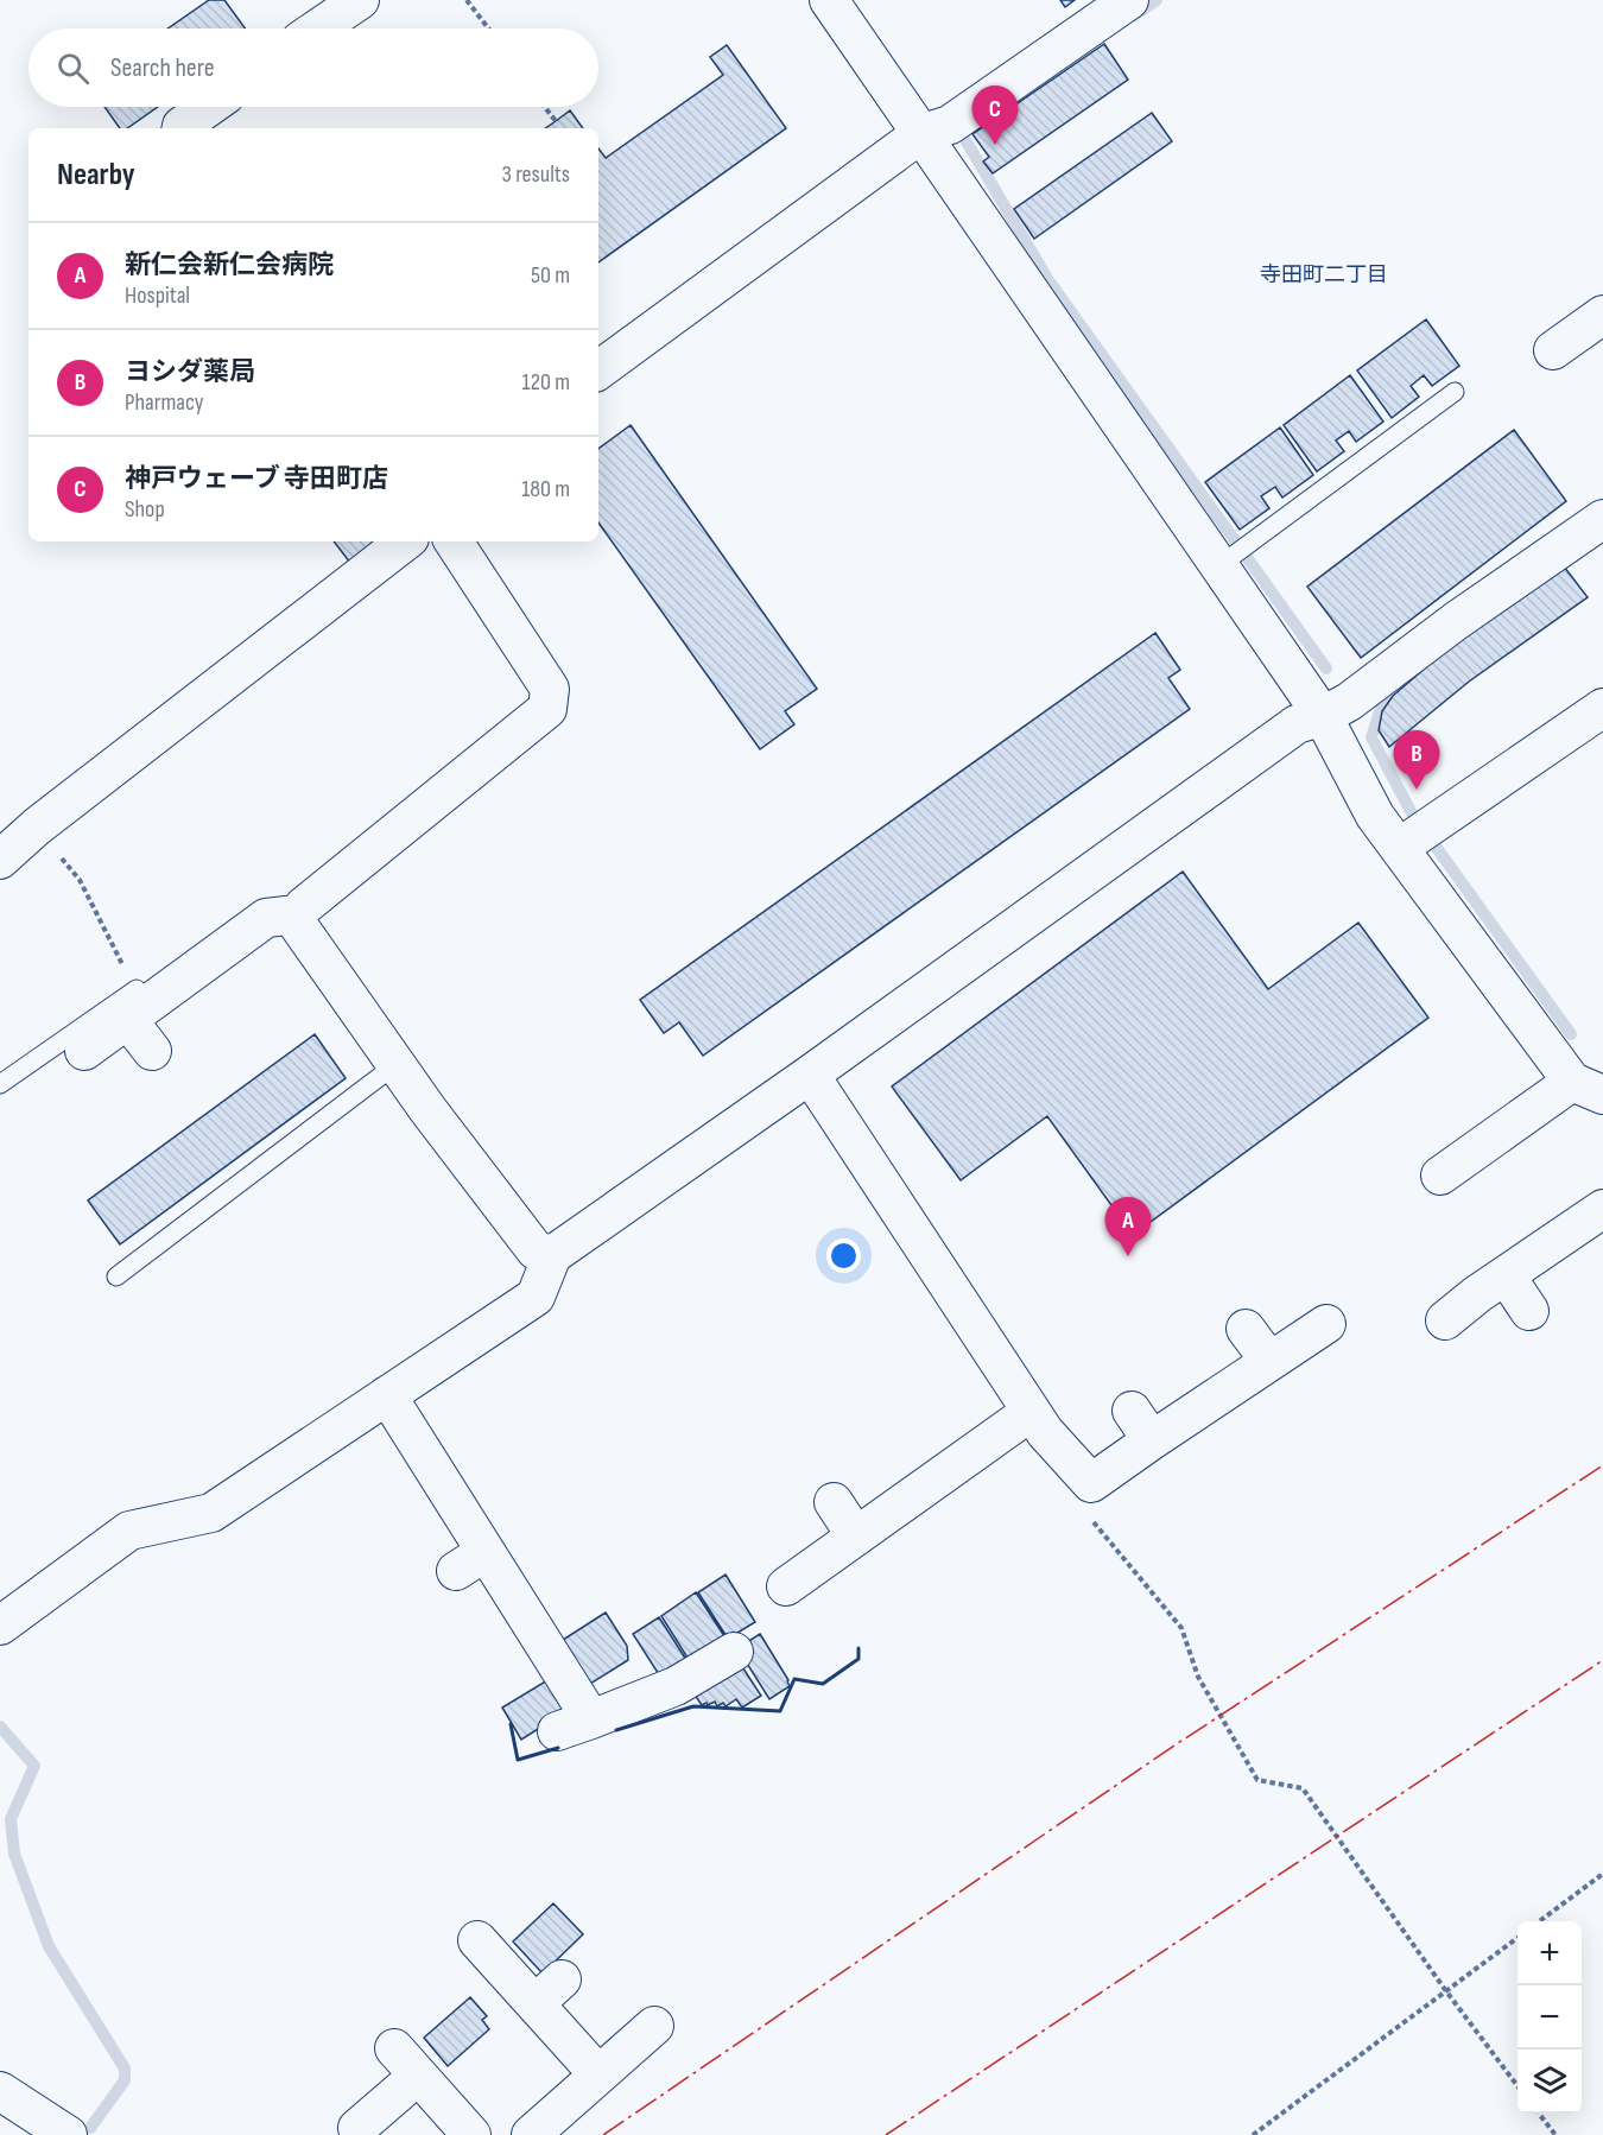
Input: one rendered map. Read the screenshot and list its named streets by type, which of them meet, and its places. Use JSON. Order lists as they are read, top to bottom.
{
  "districts": ["寺田町二丁目"],
  "page": {
    "search": "Search here",
    "pins": ["C", "B", "A"],
    "heading": ["Nearby", "3 results"],
    "list": [
      {
        "mark": "A",
        "name": "新仁会新仁会病院",
        "note": "Hospital",
        "value": "50 m"
      },
      {
        "mark": "B",
        "name": "ヨシダ薬局",
        "note": "Pharmacy",
        "value": "120 m"
      },
      {
        "mark": "C",
        "name": "神戸ウェーブ 寺田町店",
        "note": "Shop",
        "value": "180 m"
      }
    ],
    "map_buttons": ["+", "−"]
  }
}
